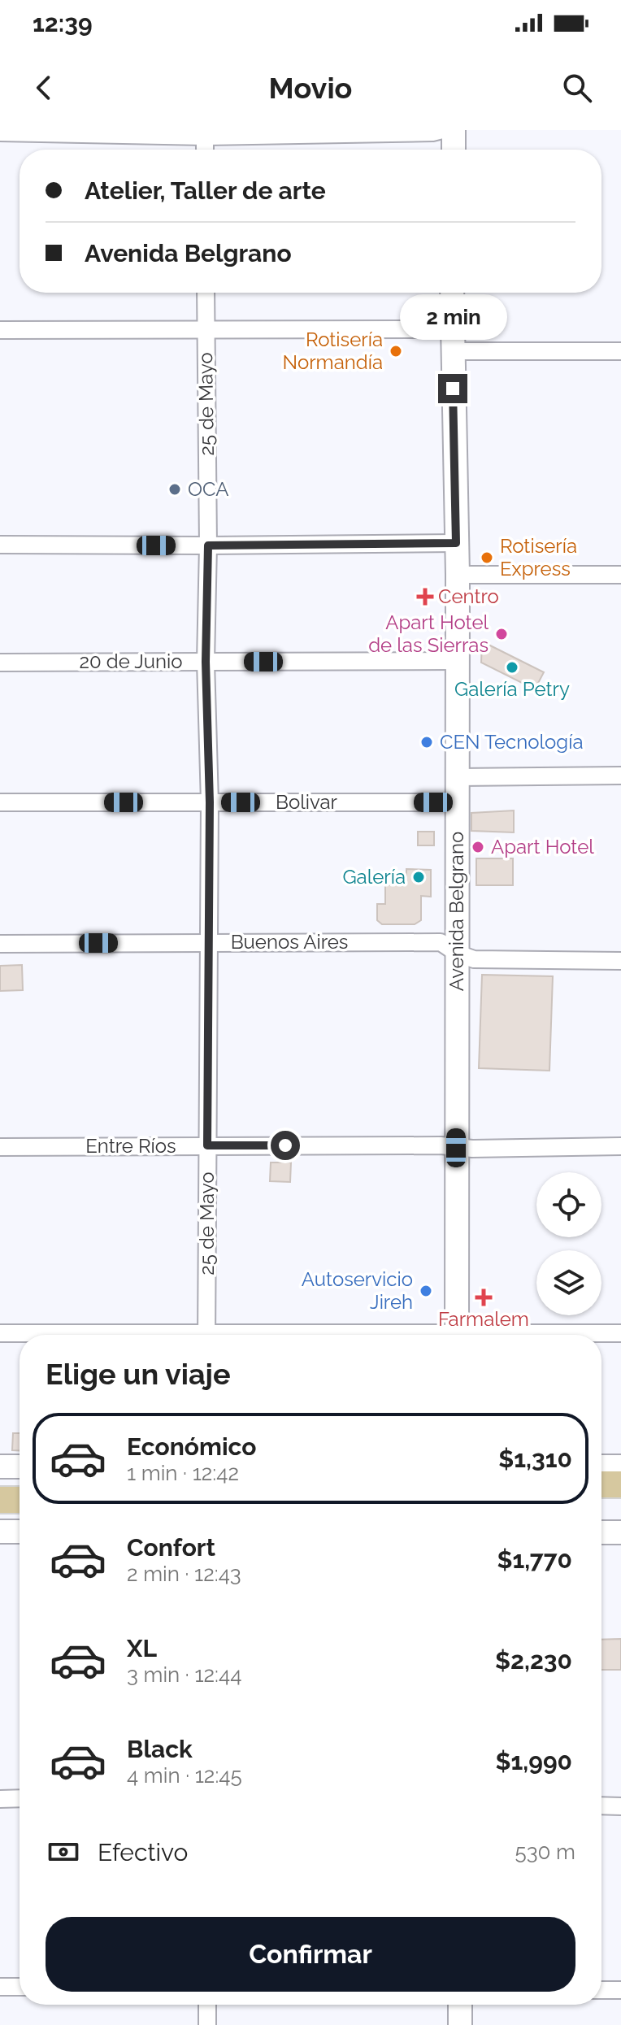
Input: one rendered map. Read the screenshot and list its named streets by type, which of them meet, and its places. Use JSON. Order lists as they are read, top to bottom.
{
  "streets": {
    "main road": ["Avenida Belgrano"],
    "street": [
      "25 de Mayo",
      "20 de Junio",
      "Bolivar",
      "Buenos Aires",
      "Entre Ríos"
    ]
  },
  "crossings": [
    ["25 de Mayo", "20 de Junio"],
    ["25 de Mayo", "Bolivar"],
    ["25 de Mayo", "Buenos Aires"],
    ["25 de Mayo", "Entre Ríos"],
    ["20 de Junio", "Avenida Belgrano"],
    ["Bolivar", "Avenida Belgrano"],
    ["Avenida Belgrano", "Buenos Aires"],
    ["Avenida Belgrano", "Entre Ríos"]
  ],
  "places": {
    "other": [
      "Rotisería Normandía",
      "OCA",
      "Rotisería Express",
      "Apart Hotel de las Sierras",
      "Galería Petry",
      "CEN Tecnología",
      "Apart Hotel",
      "Galería",
      "Autoservicio Jireh"
    ],
    "health": ["Centro", "Farmalem"]
  },
  "page": {
    "status": "12:39",
    "header": "Movio",
    "banner": ["Atelier, Taller de arte", "Avenida Belgrano"],
    "bubble": "2 min",
    "heading": "Elige un viaje",
    "list": [
      {
        "name": "Económico",
        "note": "1 min · 12:42",
        "value": "$1,310"
      },
      {
        "name": "Confort",
        "note": "2 min · 12:43",
        "value": "$1,770"
      },
      {
        "name": "XL",
        "note": "3 min · 12:44",
        "value": "$2,230"
      },
      {
        "name": "Black",
        "note": "4 min · 12:45",
        "value": "$1,990"
      }
    ],
    "pay": ["Efectivo", "530 m"],
    "buttons": "Confirmar"
  }
}
